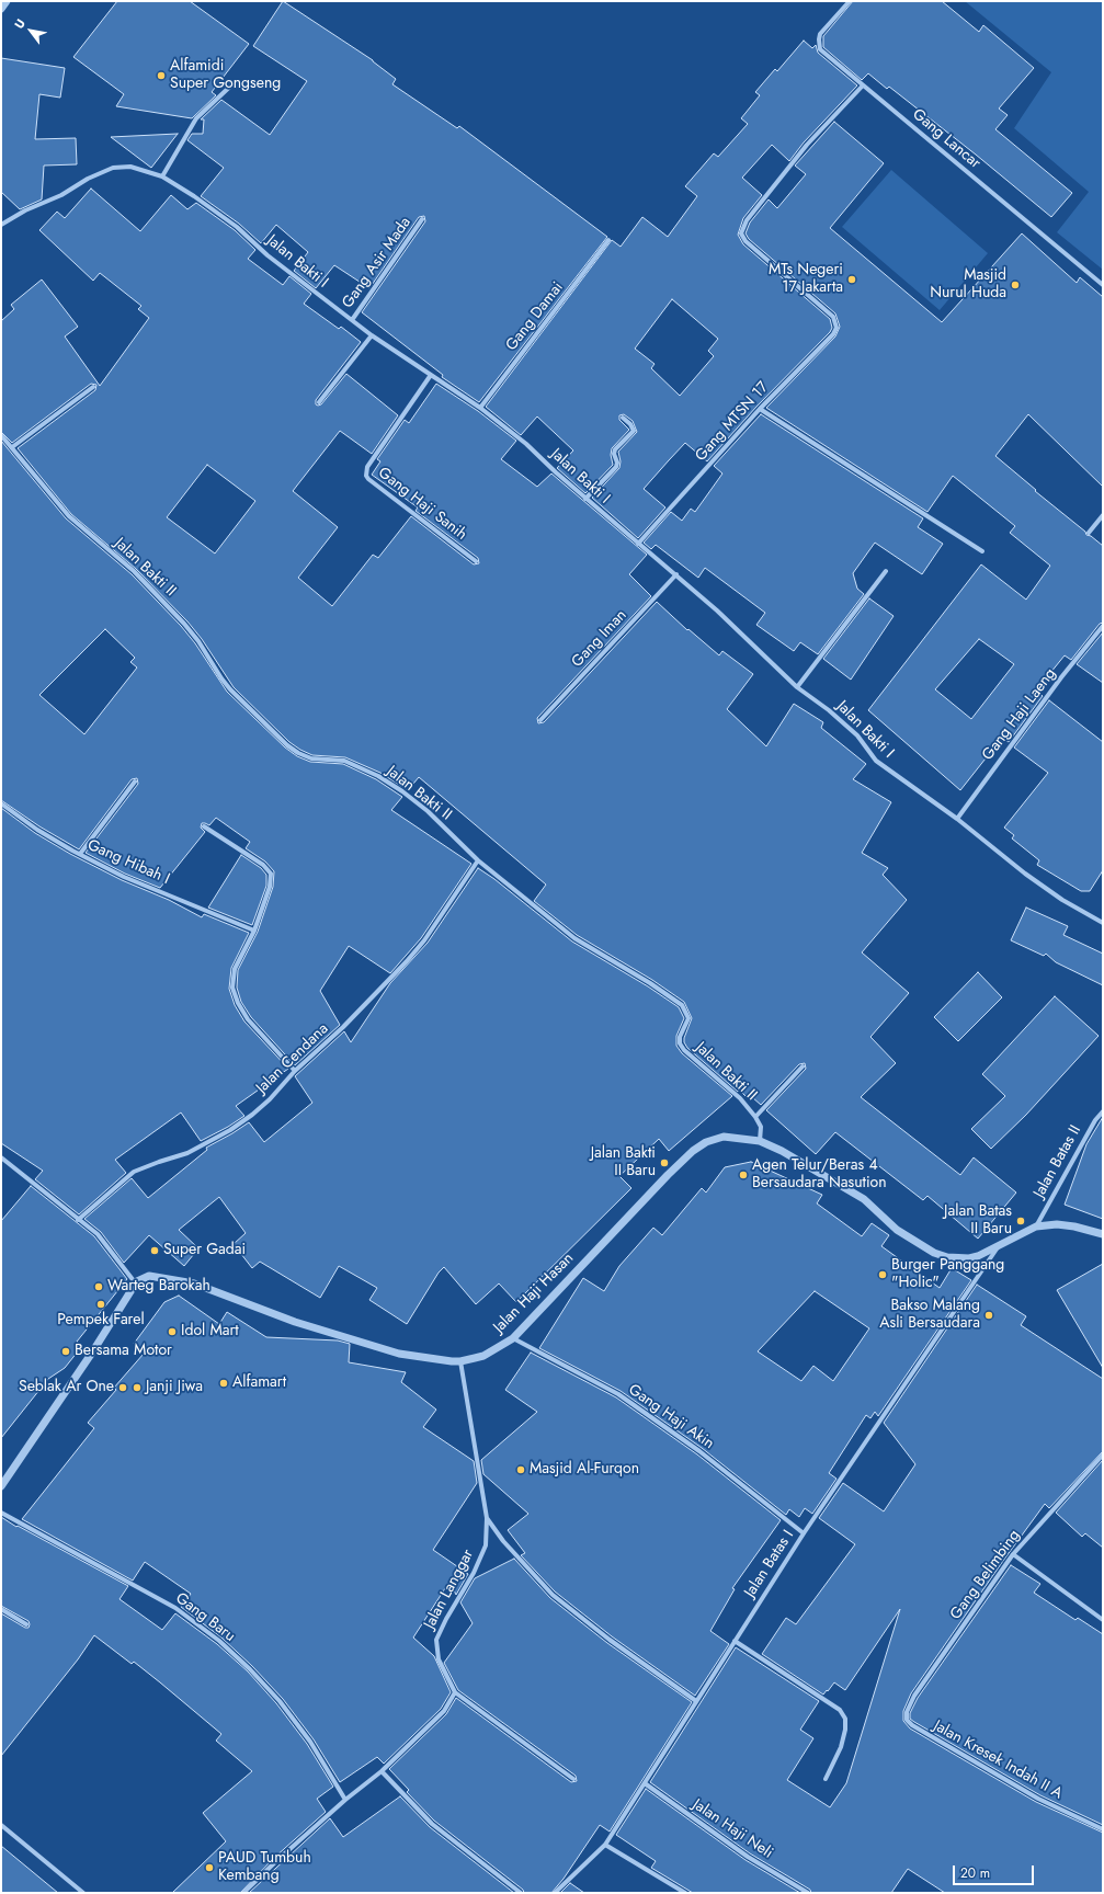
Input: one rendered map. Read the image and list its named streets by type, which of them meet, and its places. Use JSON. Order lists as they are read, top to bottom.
{
  "streets": {
    "street": [
      "Gang Lancar",
      "Jalan Bakti I",
      "Gang Asir Mada",
      "Gang Damai",
      "Gang MTSN 17",
      "Gang Haji Sanih",
      "Jalan Bakti II",
      "Gang Iman",
      "Gang Haji Laeng",
      "Gang Hibah I",
      "Jalan Cendana",
      "Jalan Batas II",
      "Jalan Haji Hasan",
      "Gang Haji Akin",
      "Jalan Batas I",
      "Gang Belimbing",
      "Jalan Langgar",
      "Gang Baru",
      "Jalan Kresek Indah II A",
      "Jalan Haji Neli"
    ]
  },
  "crossings": [
    ["Gang Lancar", "Gang MTSN 17"],
    ["Jalan Bakti I", "Gang Asir Mada"],
    ["Jalan Bakti I", "Gang Damai"],
    ["Jalan Bakti I", "Gang MTSN 17"],
    ["Jalan Bakti I", "Gang Haji Sanih"],
    ["Jalan Bakti I", "Gang Iman"],
    ["Jalan Bakti I", "Gang Haji Laeng"],
    ["Jalan Bakti II", "Jalan Cendana"],
    ["Jalan Bakti II", "Jalan Haji Hasan"],
    ["Jalan Batas II", "Jalan Haji Hasan"],
    ["Jalan Haji Hasan", "Gang Haji Akin"],
    ["Jalan Haji Hasan", "Jalan Batas I"],
    ["Jalan Haji Hasan", "Jalan Langgar"],
    ["Gang Haji Akin", "Jalan Batas I"],
    ["Jalan Batas I", "Jalan Haji Neli"],
    ["Gang Belimbing", "Jalan Kresek Indah II A"]
  ],
  "places": [
    "Alfamidi Super Gongseng",
    "MTs Negeri 17 Jakarta",
    "Masjid Nurul Huda",
    "Jalan Bakti II Baru",
    "Agen Telur/Beras 4 Bersaudara Nasution",
    "Jalan Batas II Baru",
    "Super Gadai",
    "Burger Panggang \"Holic\"",
    "Warteg Barokah",
    "Pempek Farel",
    "Bakso Malang Asli Bersaudara",
    "Idol Mart",
    "Bersama Motor",
    "Alfamart",
    "Seblak Ar One",
    "Janji Jiwa",
    "Masjid Al-Furqon",
    "PAUD Tumbuh Kembang"
  ],
  "scale_bar": "20 m",
  "north": "top left"
}
